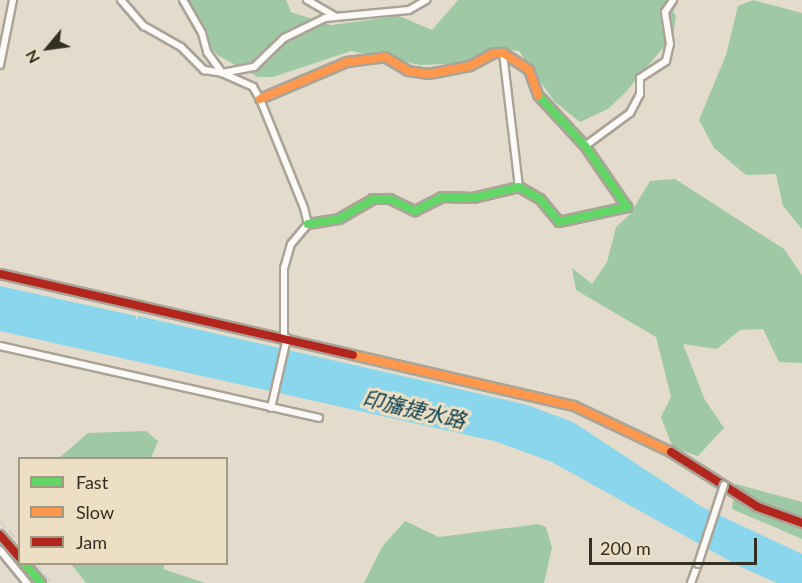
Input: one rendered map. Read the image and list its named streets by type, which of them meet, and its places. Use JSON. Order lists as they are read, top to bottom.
{
  "water": ["印旛捷水路"],
  "legend": ["Fast", "Slow", "Jam"],
  "scale_bar": "200 m",
  "north": "bottom left"
}
